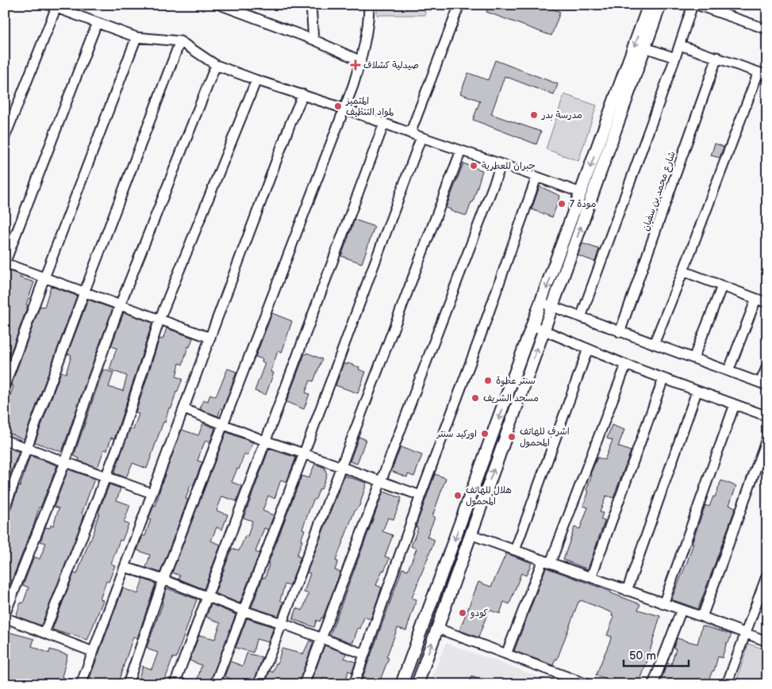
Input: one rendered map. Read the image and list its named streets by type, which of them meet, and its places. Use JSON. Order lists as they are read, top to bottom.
{
  "streets": {
    "street": ["شارع محمد بن سفيان"]
  },
  "places": {
    "health": ["صيدلية كشلاف"],
    "other": [
      "المتميز لمواد التنظيف",
      "مدرسة بدر",
      "جبران للعطرية",
      "مودة 7",
      "سنتر عطوة",
      "مسجد الشريف",
      "اوركيد سنتر",
      "اشرف للهاتف المحمول",
      "هلال للهاتف المحمول",
      "كودو"
    ]
  },
  "scale_bar": "50 m"
}
